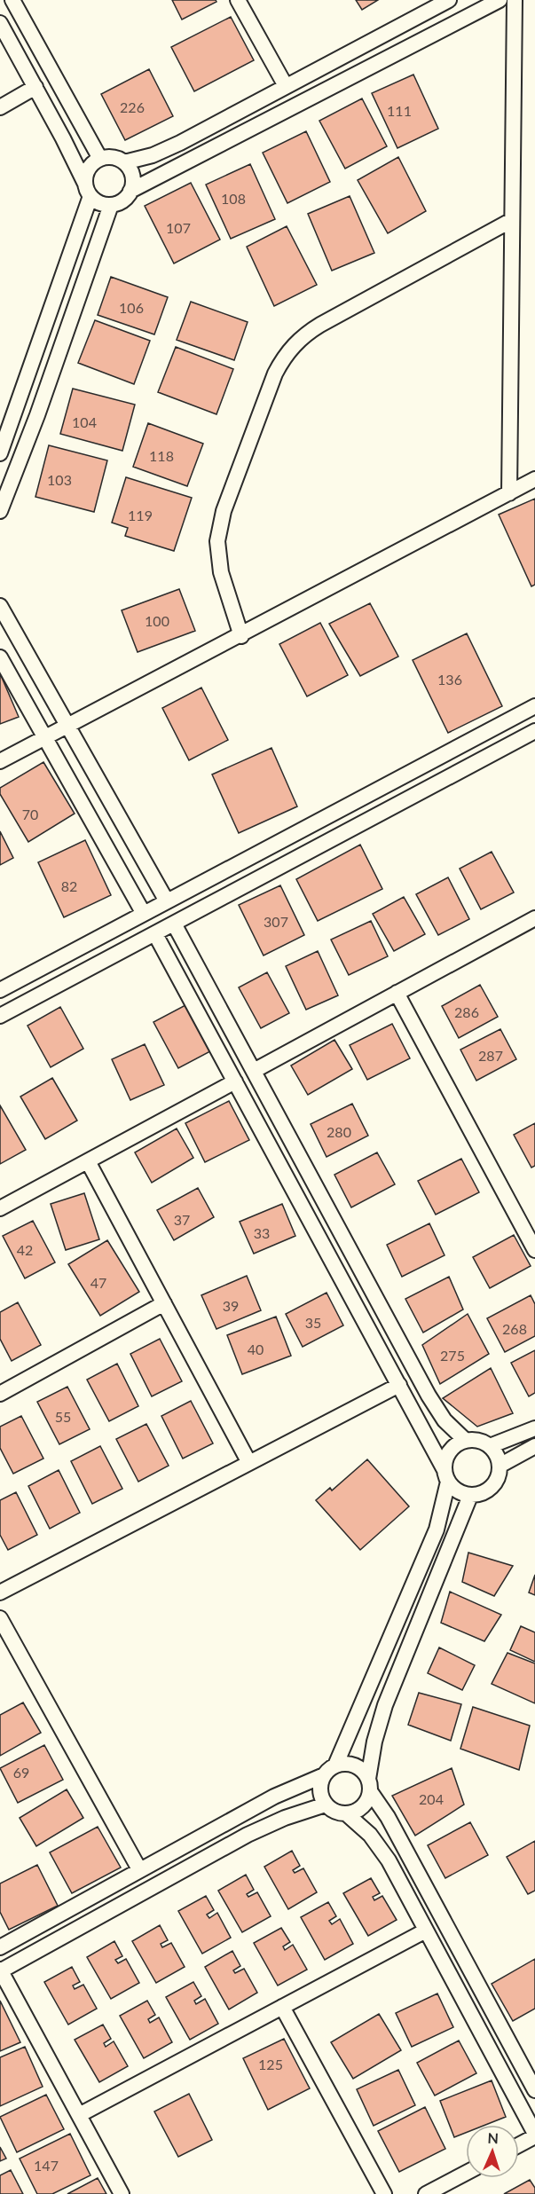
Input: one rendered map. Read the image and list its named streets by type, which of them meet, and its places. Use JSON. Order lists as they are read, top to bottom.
{
  "house_numbers": [
    "226",
    "111",
    "108",
    "107",
    "106",
    "104",
    "118",
    "103",
    "119",
    "100",
    "136",
    "70",
    "82",
    "307",
    "286",
    "287",
    "280",
    "37",
    "33",
    "42",
    "47",
    "39",
    "35",
    "268",
    "40",
    "275",
    "55",
    "69",
    "204",
    "125",
    "147"
  ],
  "north": "top"
}
